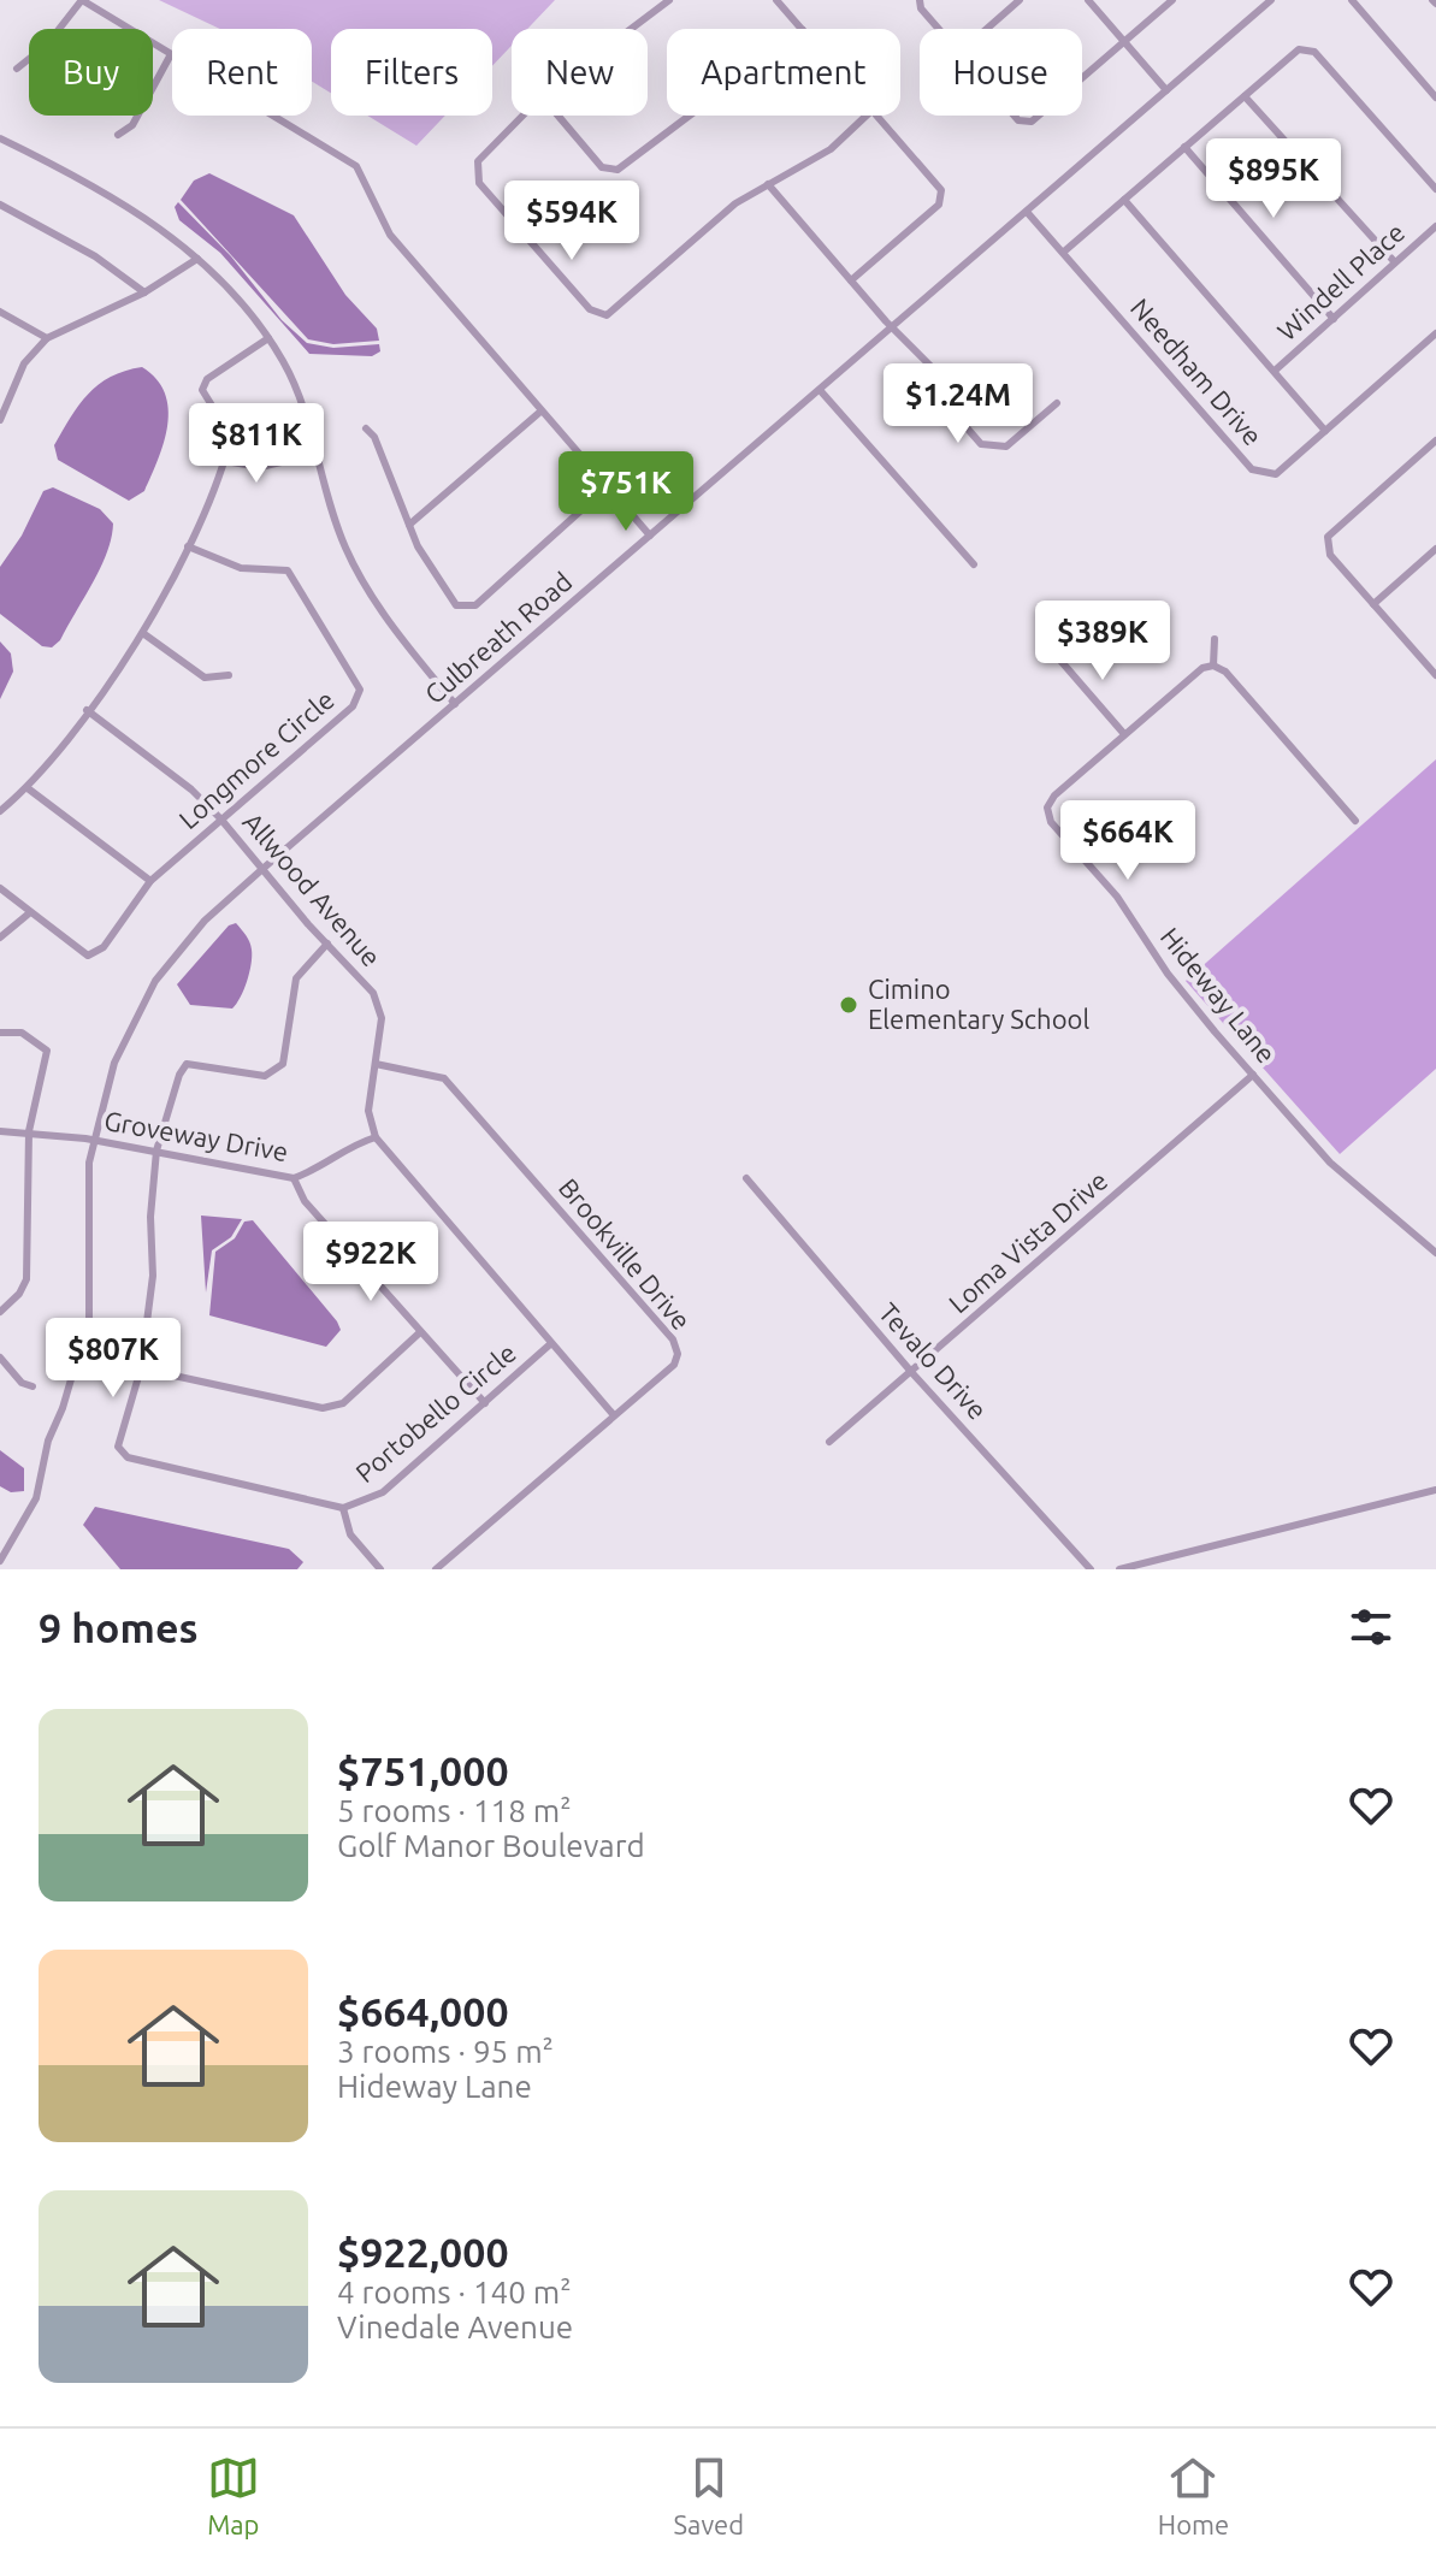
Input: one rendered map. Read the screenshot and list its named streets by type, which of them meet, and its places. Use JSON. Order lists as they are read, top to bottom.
{
  "streets": {
    "street": [
      "Windell Place",
      "Needham Drive",
      "Culbreath Road",
      "Longmore Circle",
      "Allwood Avenue",
      "Hideway Lane",
      "Groveway Drive",
      "Loma Vista Drive",
      "Brookville Drive",
      "Tevalo Drive",
      "Portobello Circle"
    ]
  },
  "crossings": [
    ["Needham Drive", "Culbreath Road"],
    ["Culbreath Road", "Allwood Avenue"],
    ["Culbreath Road", "Groveway Drive"],
    ["Longmore Circle", "Allwood Avenue"],
    ["Allwood Avenue", "Groveway Drive"],
    ["Allwood Avenue", "Brookville Drive"],
    ["Allwood Avenue", "Portobello Circle"],
    ["Hideway Lane", "Loma Vista Drive"],
    ["Groveway Drive", "Portobello Circle"],
    ["Loma Vista Drive", "Tevalo Drive"]
  ],
  "places": ["Cimino Elementary School"],
  "page": {
    "chip": [
      "Buy",
      "Rent",
      "Filters",
      "New",
      "Apartment",
      "House"
    ],
    "price": [
      "$895K",
      "$594K",
      "$1.24M",
      "$811K",
      "$751K",
      "$389K",
      "$664K",
      "$922K",
      "$807K"
    ],
    "heading": "9 homes",
    "list": [
      {
        "name": "$751,000",
        "note": "5 rooms · 118 m² · Golf Manor Boulevard"
      },
      {
        "name": "$664,000",
        "note": "3 rooms · 95 m² · Hideway Lane"
      },
      {
        "name": "$922,000",
        "note": "4 rooms · 140 m² · Vinedale Avenue"
      }
    ],
    "tabs": ["Map", "Saved", "Home"]
  }
}
